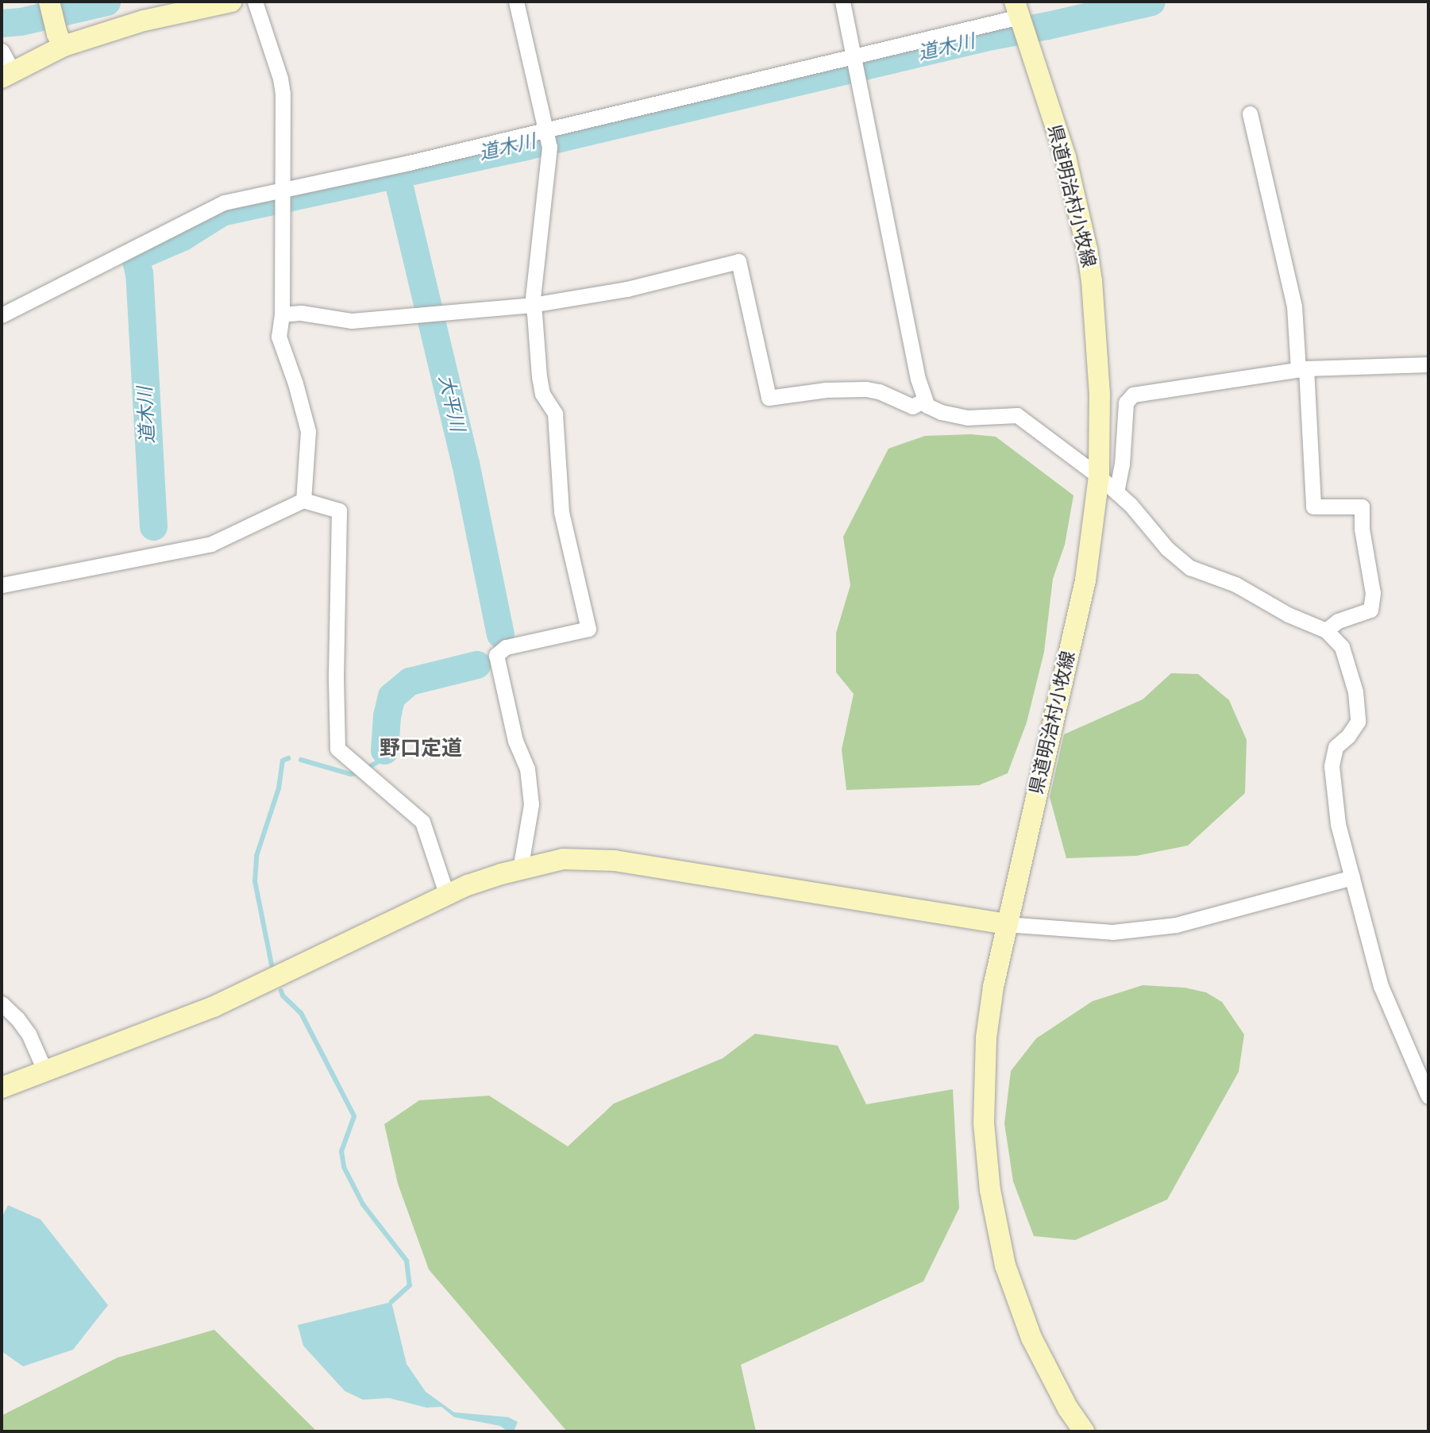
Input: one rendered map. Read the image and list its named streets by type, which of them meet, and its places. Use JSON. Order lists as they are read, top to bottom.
{
  "streets": {
    "main road": ["県道明治村小牧線"]
  },
  "districts": ["野口定道"],
  "water": ["道木川", "大平川"]
}
